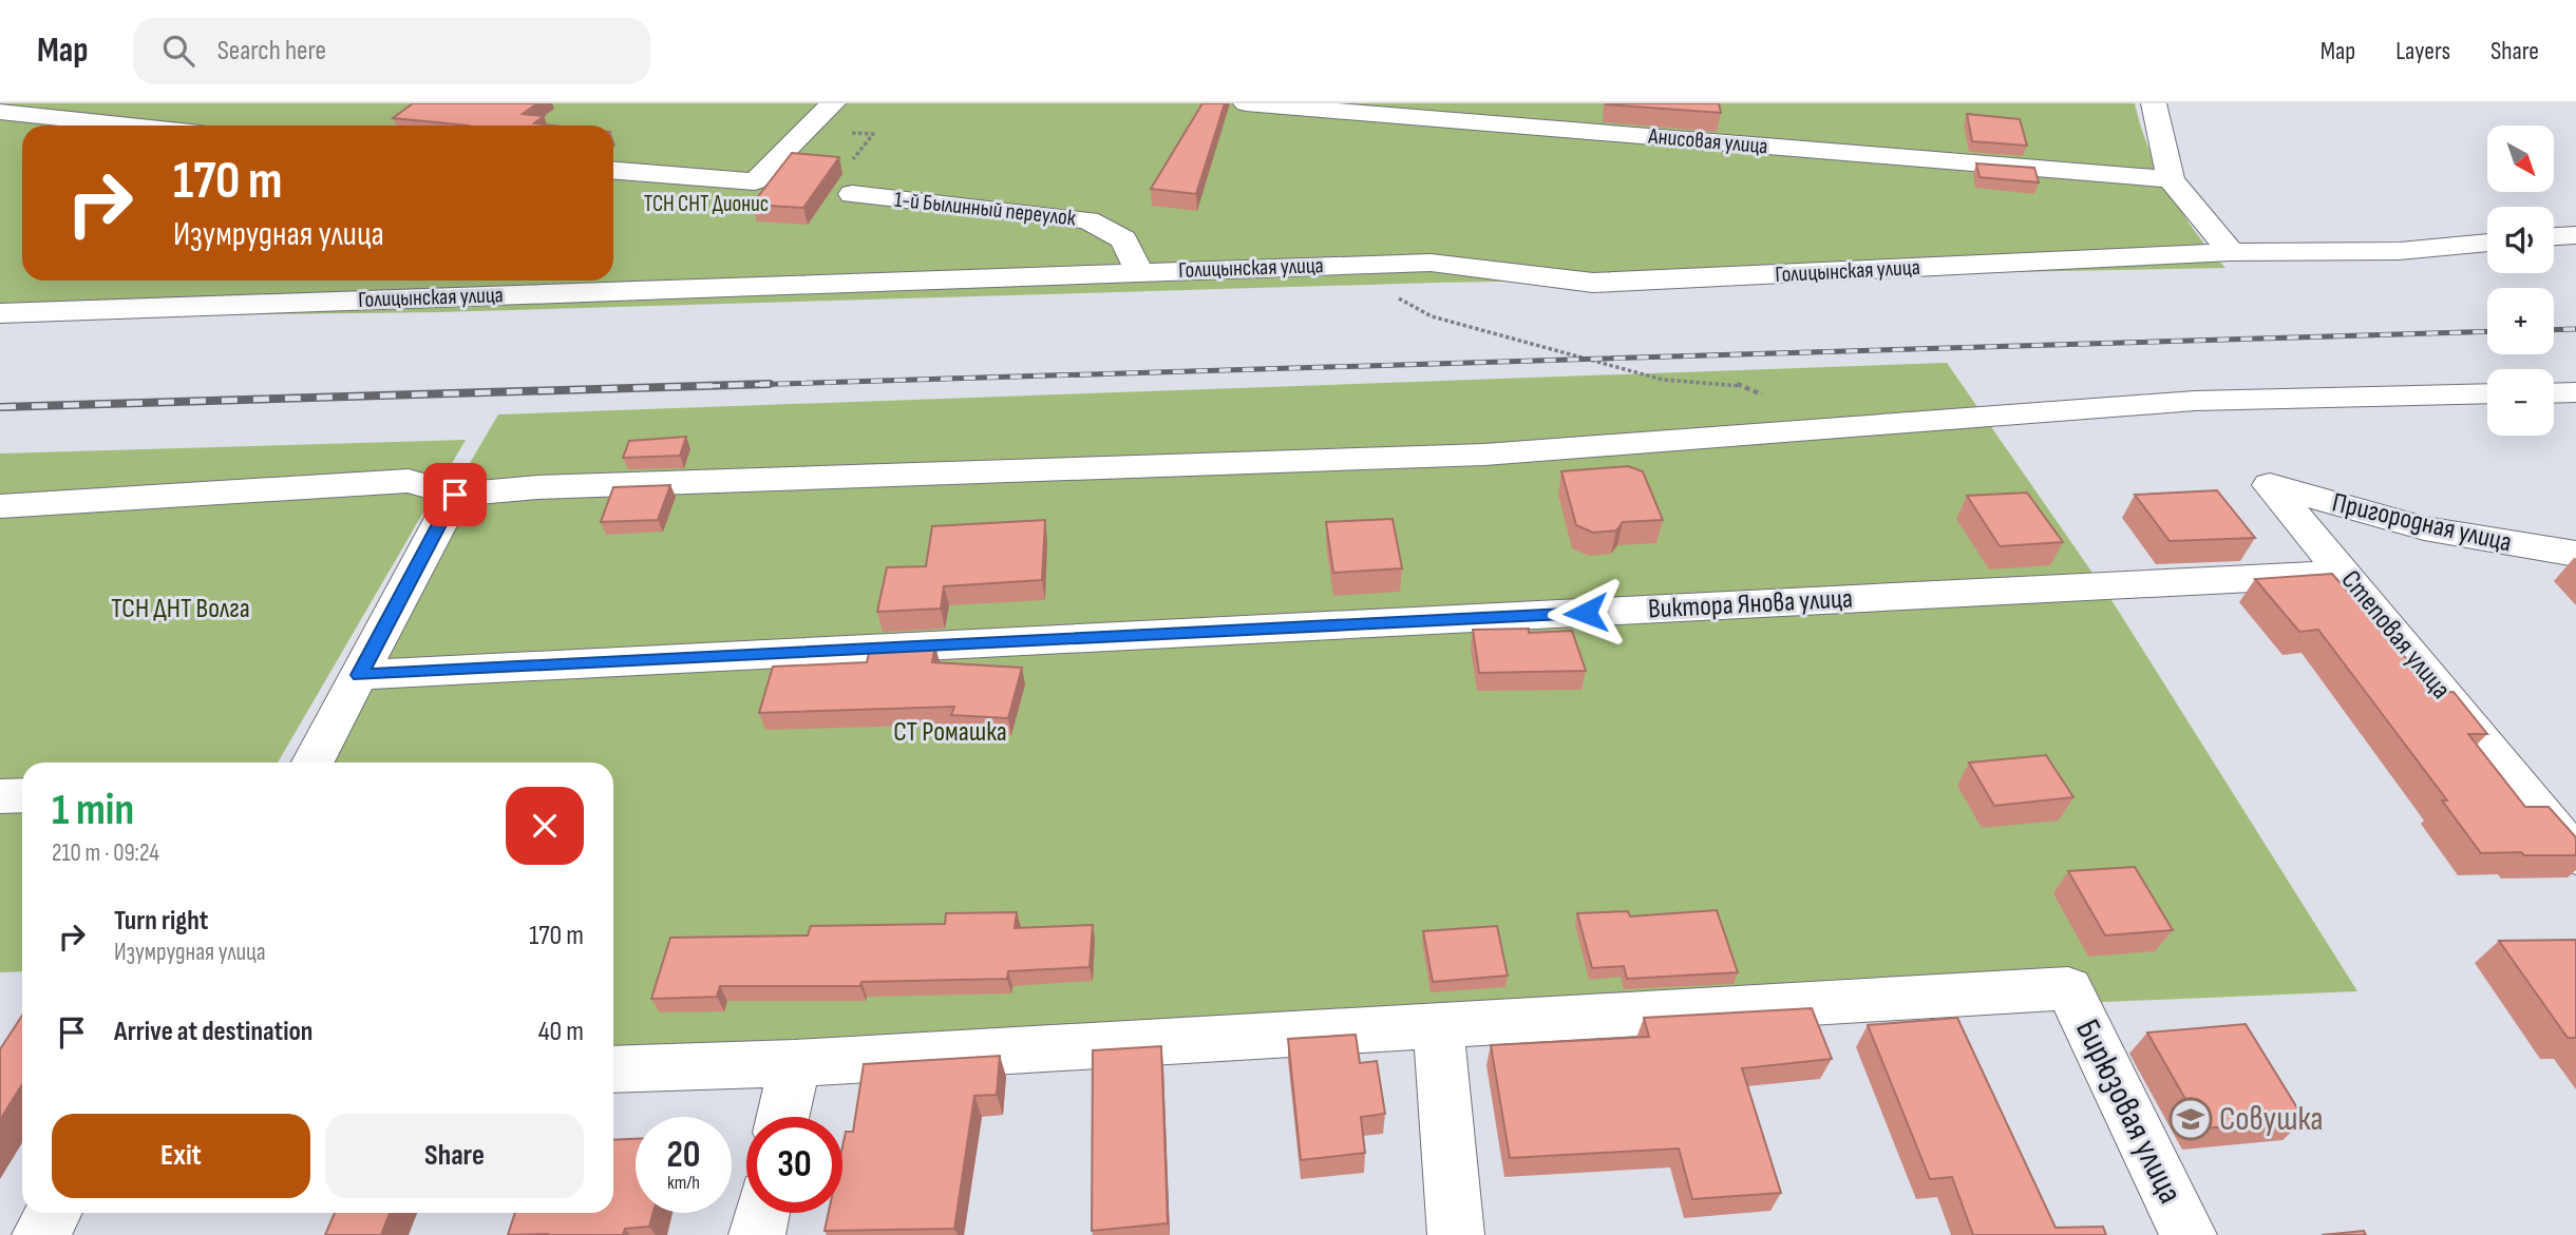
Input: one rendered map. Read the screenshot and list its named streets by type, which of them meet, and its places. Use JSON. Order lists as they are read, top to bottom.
{
  "streets": {
    "street": [
      "Анисовая улица",
      "1-й Былинный переулок",
      "Голицынская улица",
      "Пригородная улица",
      "Виктора Янова улица",
      "Степовая улица",
      "Бирюзовая улица"
    ]
  },
  "crossings": [
    ["1-й Былинный переулок", "Голицынская улица"],
    ["Пригородная улица", "Степовая улица"],
    ["Виктора Янова улица", "Степовая улица"]
  ],
  "parks": ["ТСН СНТ Дионис", "ТСН ДНТ Волга", "СТ Ромашка"],
  "places": {
    "school or university": ["Совушка"]
  },
  "north": "bottom right",
  "page": {
    "header": "Map",
    "search": "Search here",
    "nav": ["Map", "Layers", "Share"],
    "map_buttons": ["+", "−"],
    "turn": ["170 m", "Изумрудная улица"],
    "heading": ["1 min", "210 m · 09:24"],
    "list": [
      {
        "name": "Turn right",
        "note": "Изумрудная улица",
        "value": "170 m"
      },
      {
        "name": "Arrive at destination",
        "value": "40 m"
      }
    ],
    "buttons": ["Exit", "Share"],
    "speed": "20 km/h",
    "limit": "30"
  }
}
